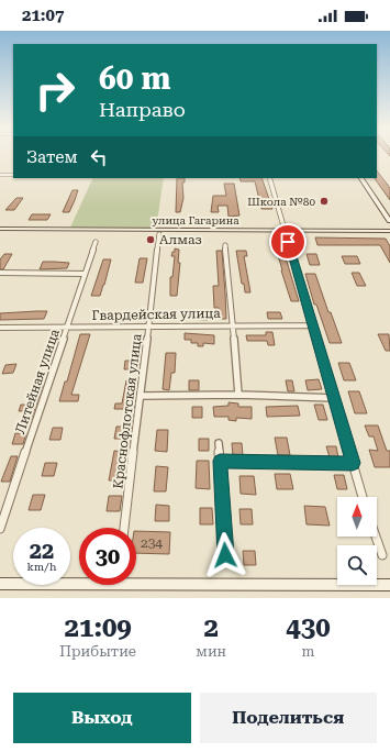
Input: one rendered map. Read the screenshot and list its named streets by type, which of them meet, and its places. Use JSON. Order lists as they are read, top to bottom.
{
  "streets": {
    "street": [
      "улица Гагарина",
      "Гвардейская улица",
      "Литейная улица",
      "Краснофлотская улица"
    ]
  },
  "crossings": [
    ["Гвардейская улица", "Литейная улица"],
    ["Гвардейская улица", "Краснофлотская улица"]
  ],
  "places": ["Школа №80", "Алмаз"],
  "house_numbers": ["234"],
  "north": "top",
  "page": {
    "status": "21:07",
    "turn": ["60 m", "Направо"],
    "then": "Затем",
    "speed": "22 km/h",
    "limit": "30",
    "eta": [
      "21:09",
      "Прибытие",
      "2",
      "мин",
      "430",
      "m"
    ],
    "buttons": ["Выход", "Поделиться"]
  }
}
